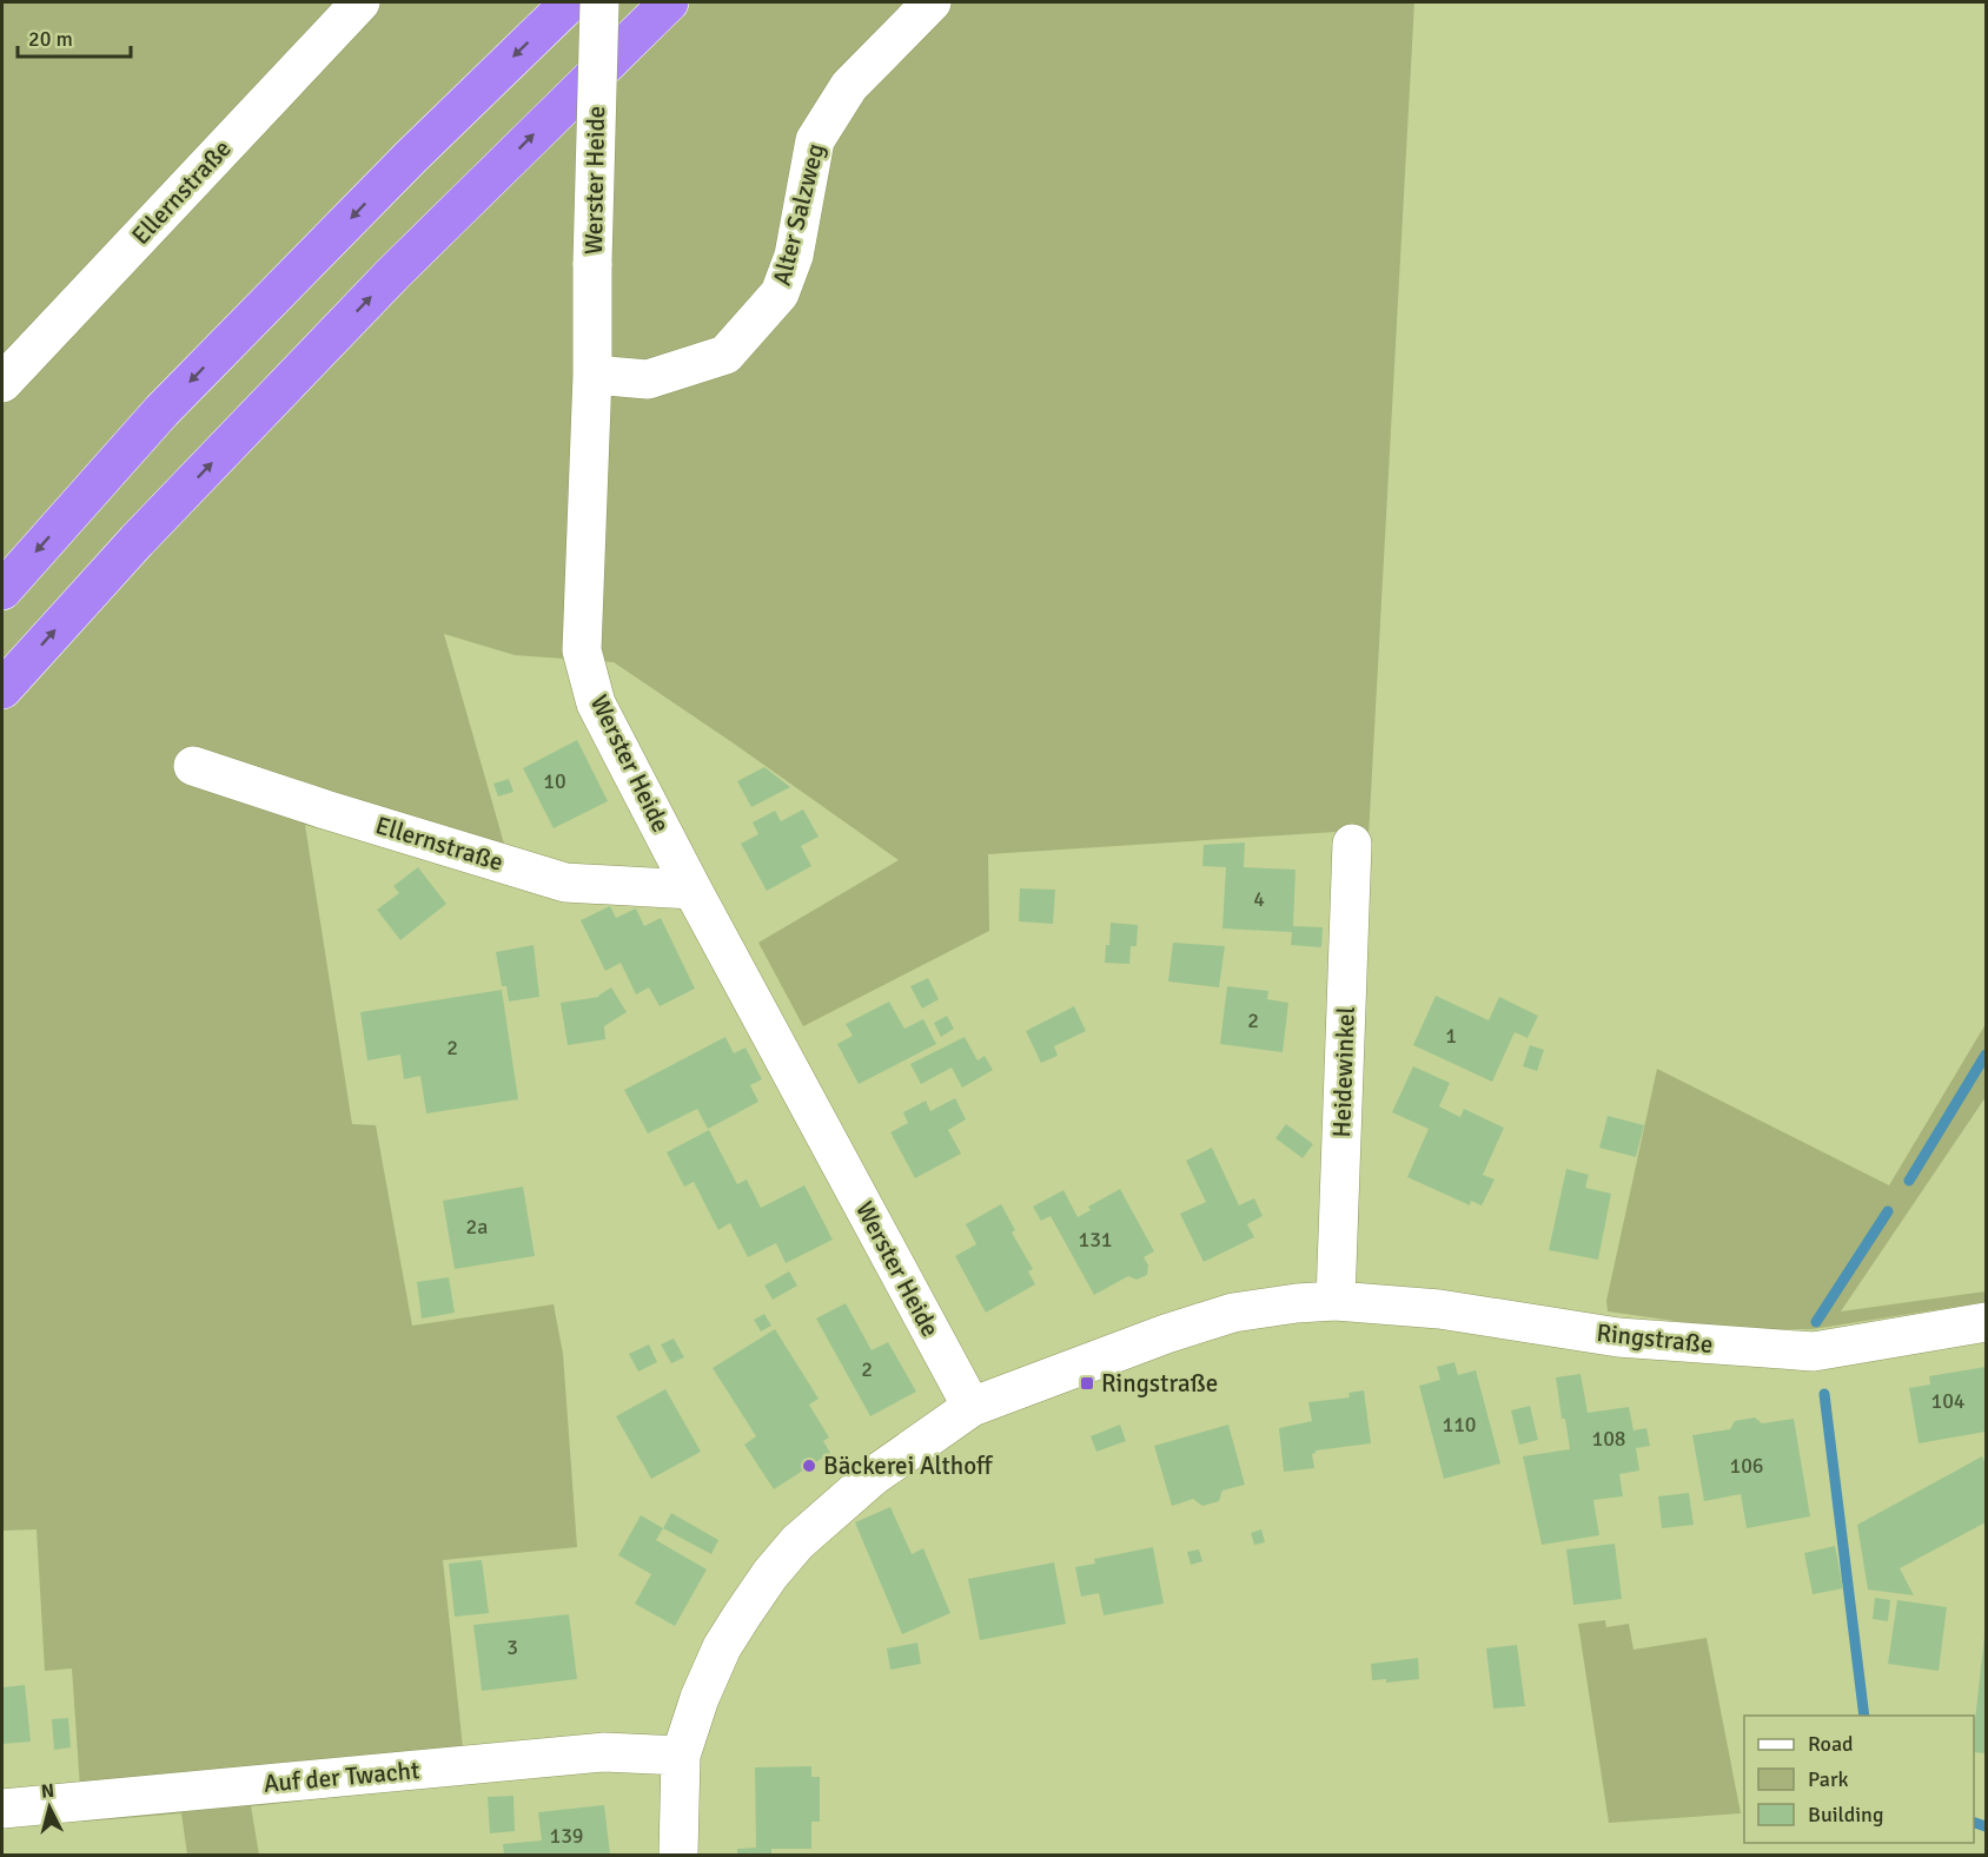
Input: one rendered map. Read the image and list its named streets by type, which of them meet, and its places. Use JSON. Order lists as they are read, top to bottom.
{
  "streets": {
    "street": [
      "Werster Heide",
      "Ellernstraße",
      "Alter Salzweg",
      "Heidewinkel",
      "Ringstraße",
      "Auf der Twacht"
    ]
  },
  "crossings": [
    ["Werster Heide", "Ellernstraße"],
    ["Werster Heide", "Alter Salzweg"],
    ["Werster Heide", "Ringstraße"],
    ["Heidewinkel", "Ringstraße"],
    ["Ringstraße", "Auf der Twacht"]
  ],
  "places": {
    "transit": ["Ringstraße"],
    "other": ["Bäckerei Althoff"]
  },
  "house_numbers": [
    "10",
    "4",
    "2",
    "1",
    "2",
    "2a",
    "131",
    "2",
    "104",
    "110",
    "108",
    "106",
    "3",
    "139"
  ],
  "legend": ["Road", "Park", "Building"],
  "scale_bar": "20 m",
  "north": "top"
}
